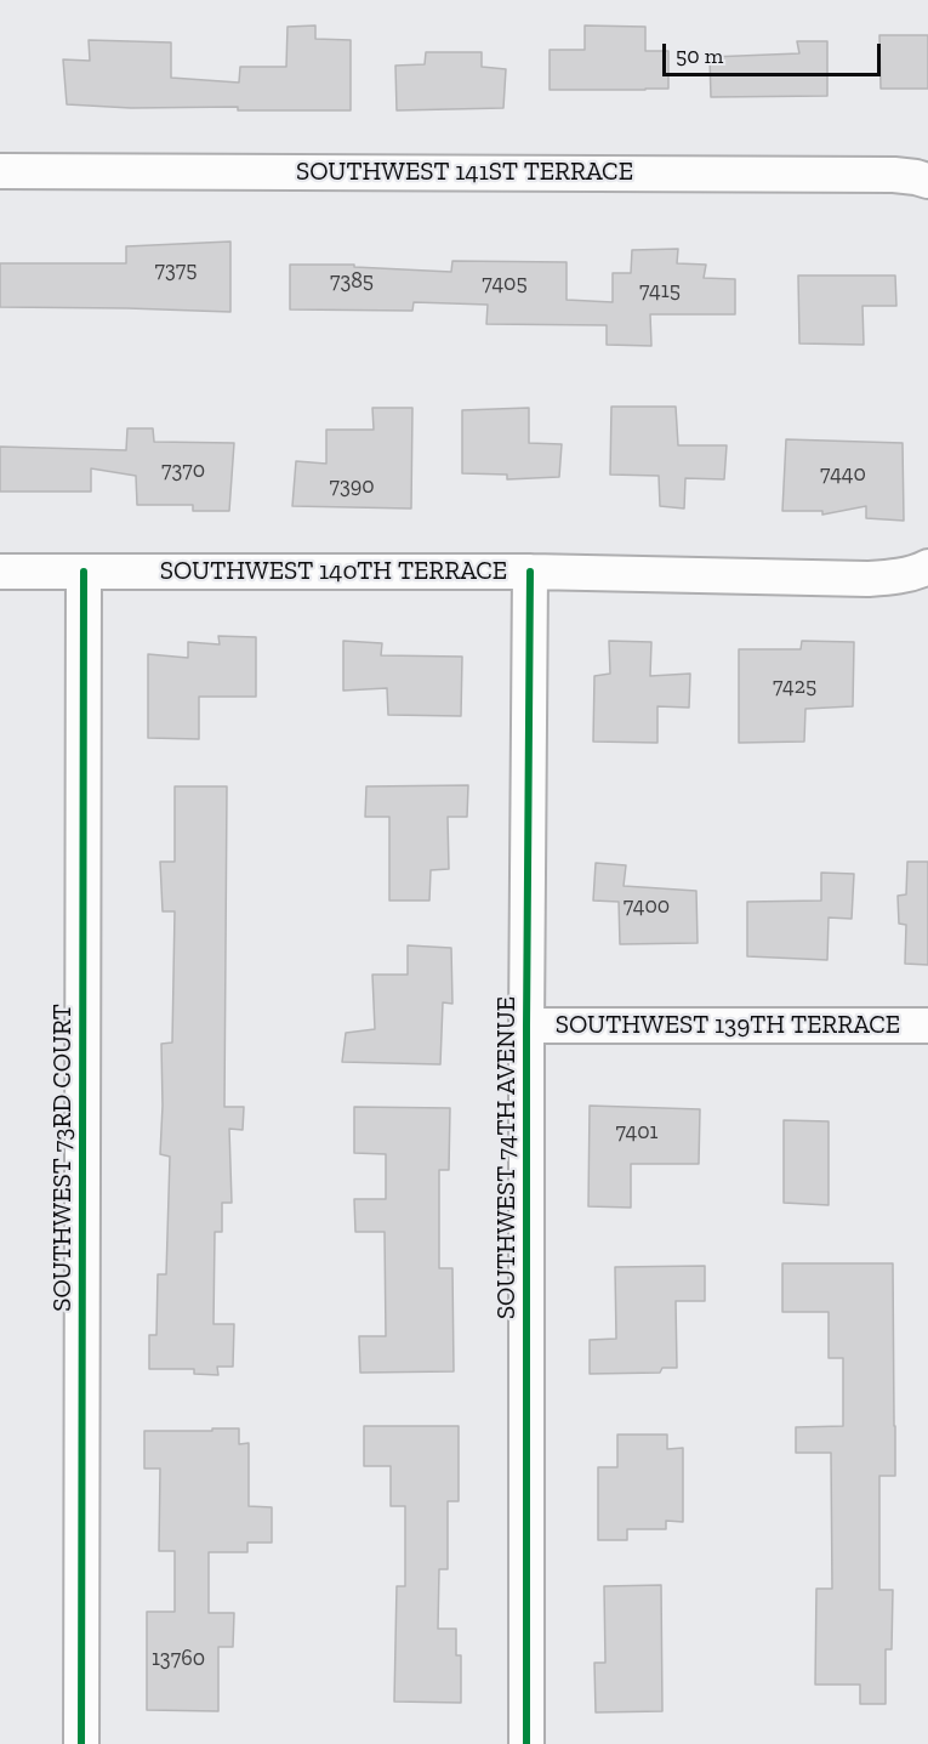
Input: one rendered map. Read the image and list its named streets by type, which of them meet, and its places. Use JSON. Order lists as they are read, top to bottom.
{
  "streets": {
    "street": [
      "SOUTHWEST 141ST TERRACE",
      "SOUTHWEST 140TH TERRACE",
      "SOUTHWEST 139TH TERRACE",
      "SOUTHWEST 73RD COURT",
      "SOUTHWEST 74TH AVENUE"
    ]
  },
  "crossings": [
    ["SOUTHWEST 140TH TERRACE", "SOUTHWEST 73RD COURT"],
    ["SOUTHWEST 140TH TERRACE", "SOUTHWEST 74TH AVENUE"],
    ["SOUTHWEST 139TH TERRACE", "SOUTHWEST 74TH AVENUE"]
  ],
  "house_numbers": [
    "7375",
    "7385",
    "7405",
    "7415",
    "7370",
    "7440",
    "7390",
    "7425",
    "7400",
    "7401",
    "13760"
  ],
  "scale_bar": "50 m"
}
